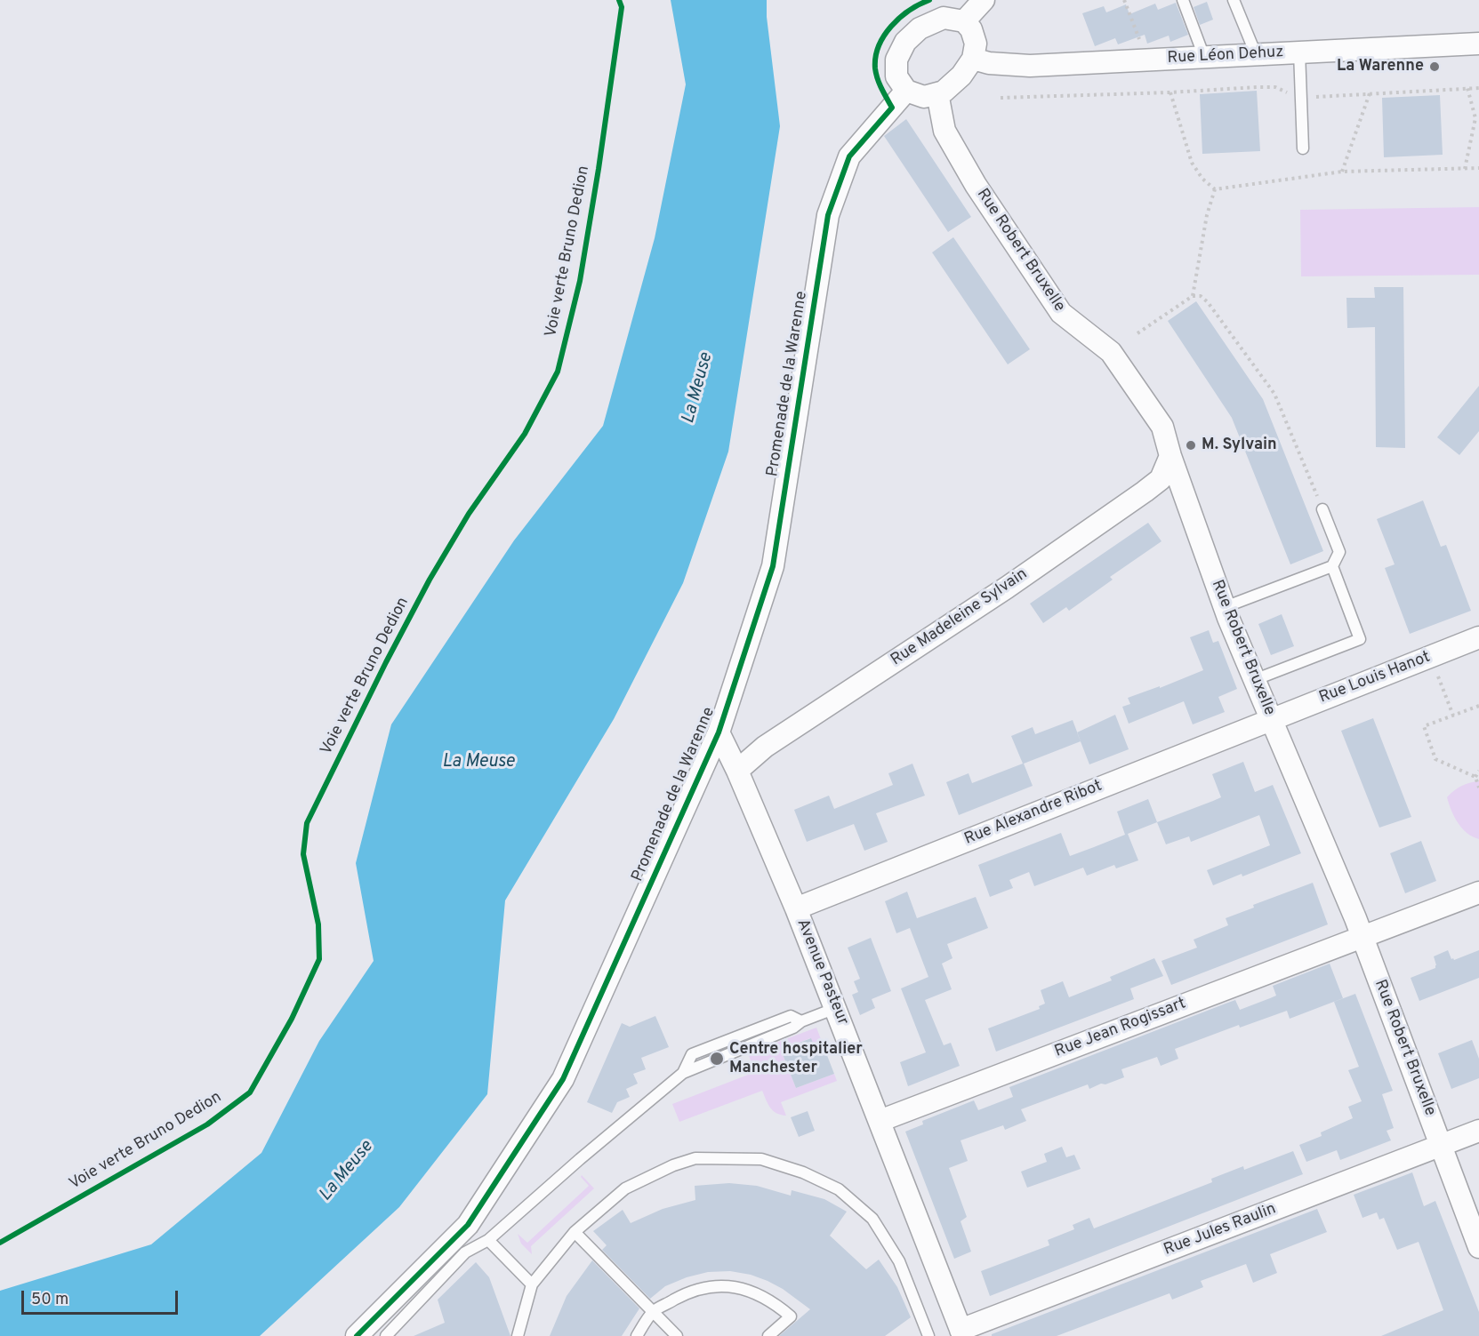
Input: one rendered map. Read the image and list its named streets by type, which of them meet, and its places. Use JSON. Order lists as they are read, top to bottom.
{
  "streets": {
    "street": [
      "Rue Léon Dehuz",
      "Rue Robert Bruxelle",
      "Promenade de la Warenne",
      "Rue Madeleine Sylvain",
      "Rue Louis Hanot",
      "Rue Alexandre Ribot",
      "Avenue Pasteur",
      "Rue Jean Rogissart",
      "Rue Jules Raulin"
    ],
    "cycle path": ["Voie verte Bruno Dedion"]
  },
  "crossings": [
    ["Rue Léon Dehuz", "Rue Robert Bruxelle"],
    ["Rue Léon Dehuz", "Promenade de la Warenne"],
    ["Rue Robert Bruxelle", "Promenade de la Warenne"],
    ["Rue Robert Bruxelle", "Rue Madeleine Sylvain"],
    ["Rue Robert Bruxelle", "Rue Louis Hanot"],
    ["Rue Robert Bruxelle", "Rue Alexandre Ribot"],
    ["Rue Robert Bruxelle", "Rue Jean Rogissart"],
    ["Rue Robert Bruxelle", "Rue Jules Raulin"],
    ["Promenade de la Warenne", "Avenue Pasteur"],
    ["Rue Madeleine Sylvain", "Avenue Pasteur"],
    ["Rue Louis Hanot", "Rue Alexandre Ribot"],
    ["Rue Alexandre Ribot", "Avenue Pasteur"],
    ["Avenue Pasteur", "Rue Jean Rogissart"],
    ["Avenue Pasteur", "Rue Jules Raulin"]
  ],
  "water": ["La Meuse"],
  "places": ["La Warenne", "M. Sylvain", "Centre hospitalier Manchester"],
  "scale_bar": "50 m"
}
